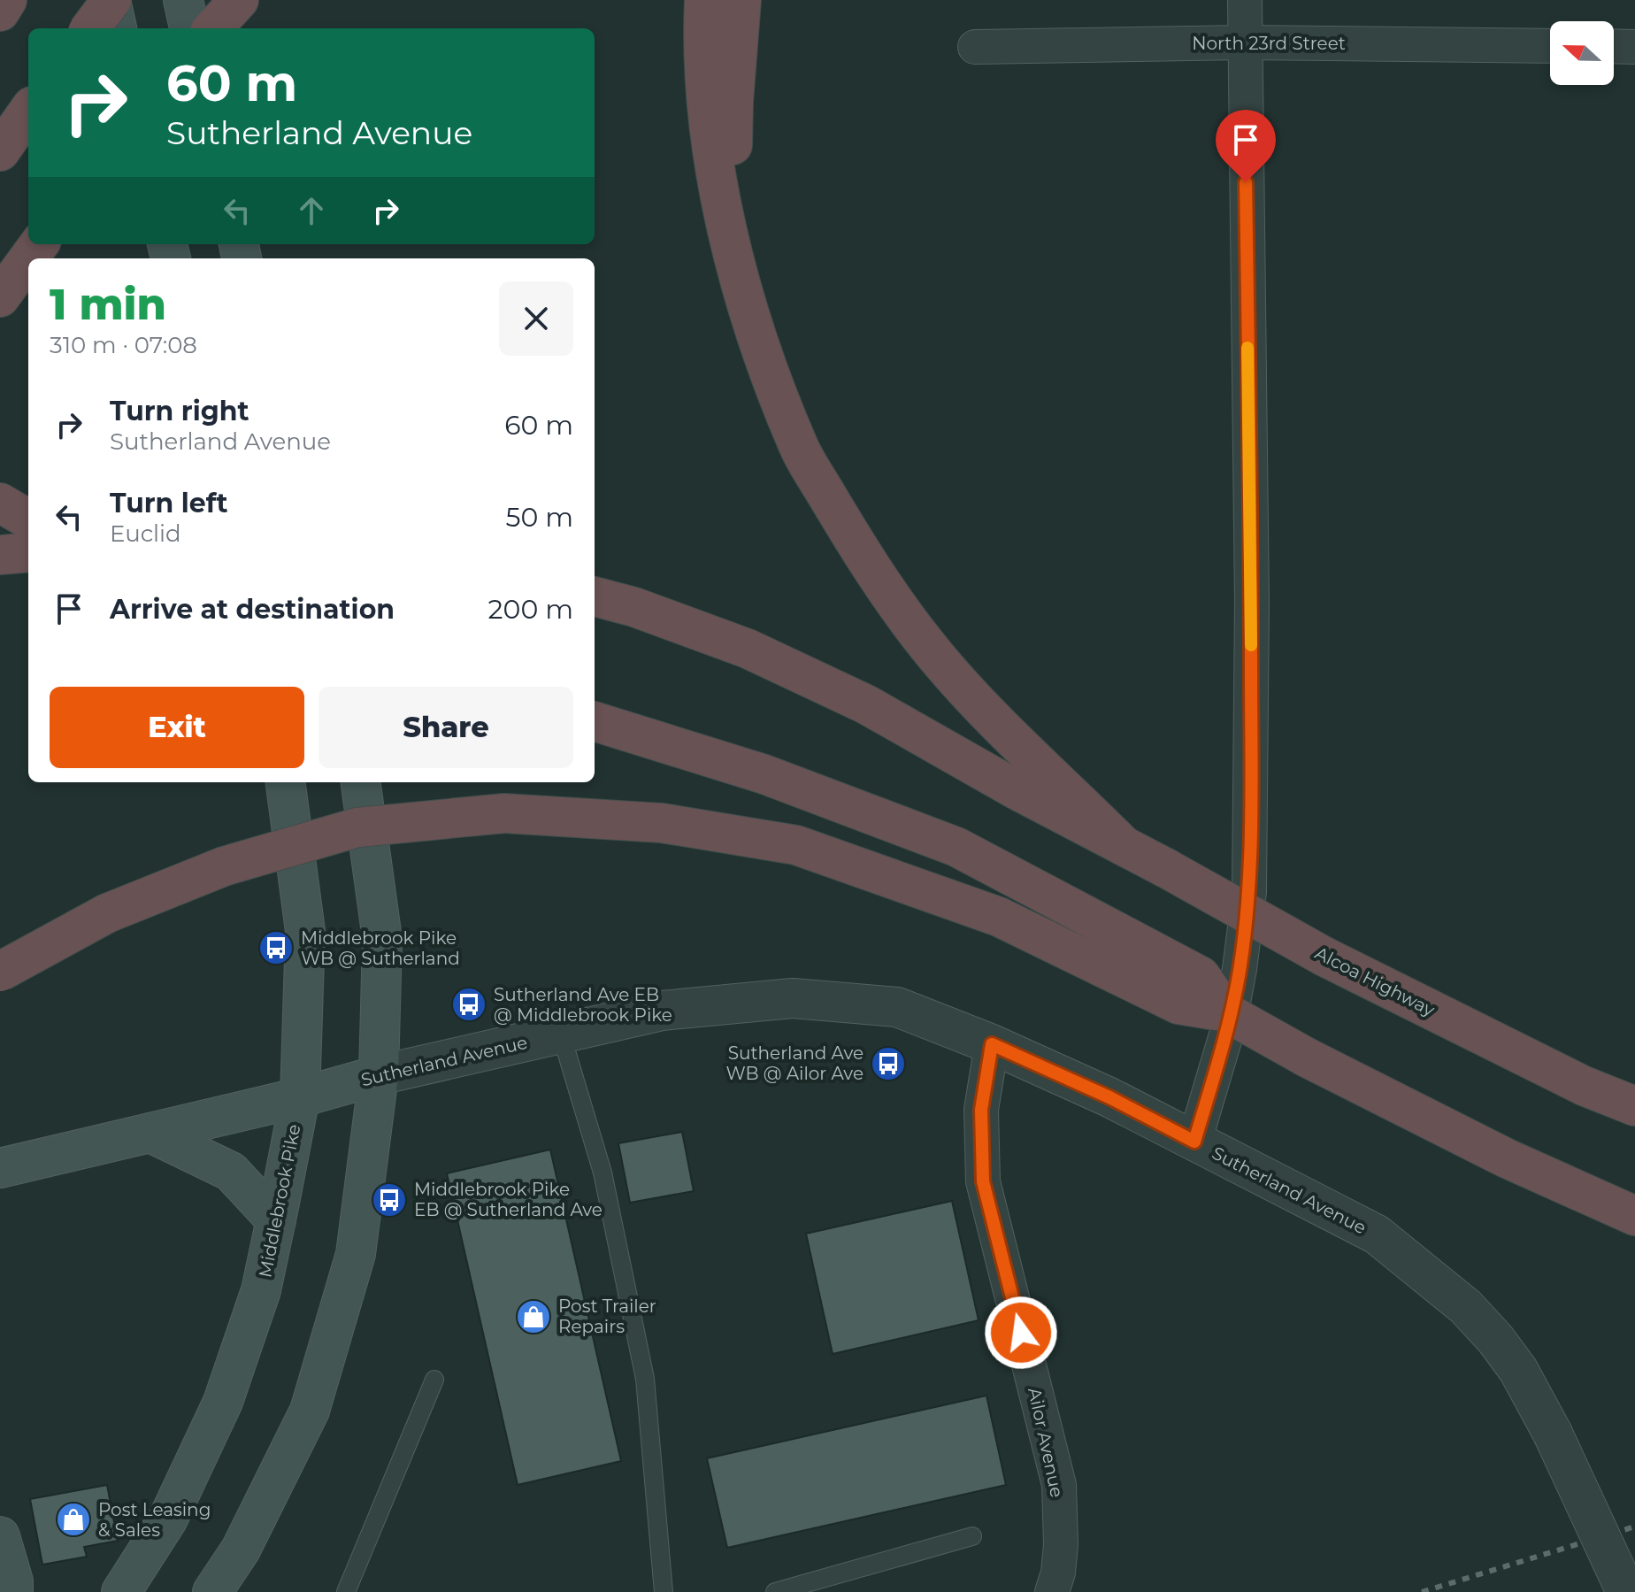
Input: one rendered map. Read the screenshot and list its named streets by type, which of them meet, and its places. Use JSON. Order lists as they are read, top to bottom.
{
  "streets": {
    "highway": ["Alcoa Highway"],
    "main road": ["Sutherland Avenue", "Middlebrook Pike"],
    "street": ["North 23rd Street", "Ailor Avenue"]
  },
  "crossings": [
    ["Sutherland Avenue", "Middlebrook Pike"],
    ["Sutherland Avenue", "Ailor Avenue"]
  ],
  "places": {
    "bus stop": [
      "Middlebrook Pike WB @ Sutherland",
      "Sutherland Ave EB @ Middlebrook Pike",
      "Sutherland Ave WB @ Ailor Ave",
      "Middlebrook Pike EB @ Sutherland Ave"
    ],
    "shop": ["Post Trailer Repairs", "Post Leasing & Sales"]
  },
  "north": "left",
  "page": {
    "turn": ["60 m", "Sutherland Avenue"],
    "heading": ["1 min", "310 m · 07:08"],
    "list": [
      {
        "name": "Turn right",
        "note": "Sutherland Avenue",
        "value": "60 m"
      },
      {
        "name": "Turn left",
        "note": "Euclid",
        "value": "50 m"
      },
      {
        "name": "Arrive at destination",
        "value": "200 m"
      }
    ],
    "buttons": ["Exit", "Share"]
  }
}
